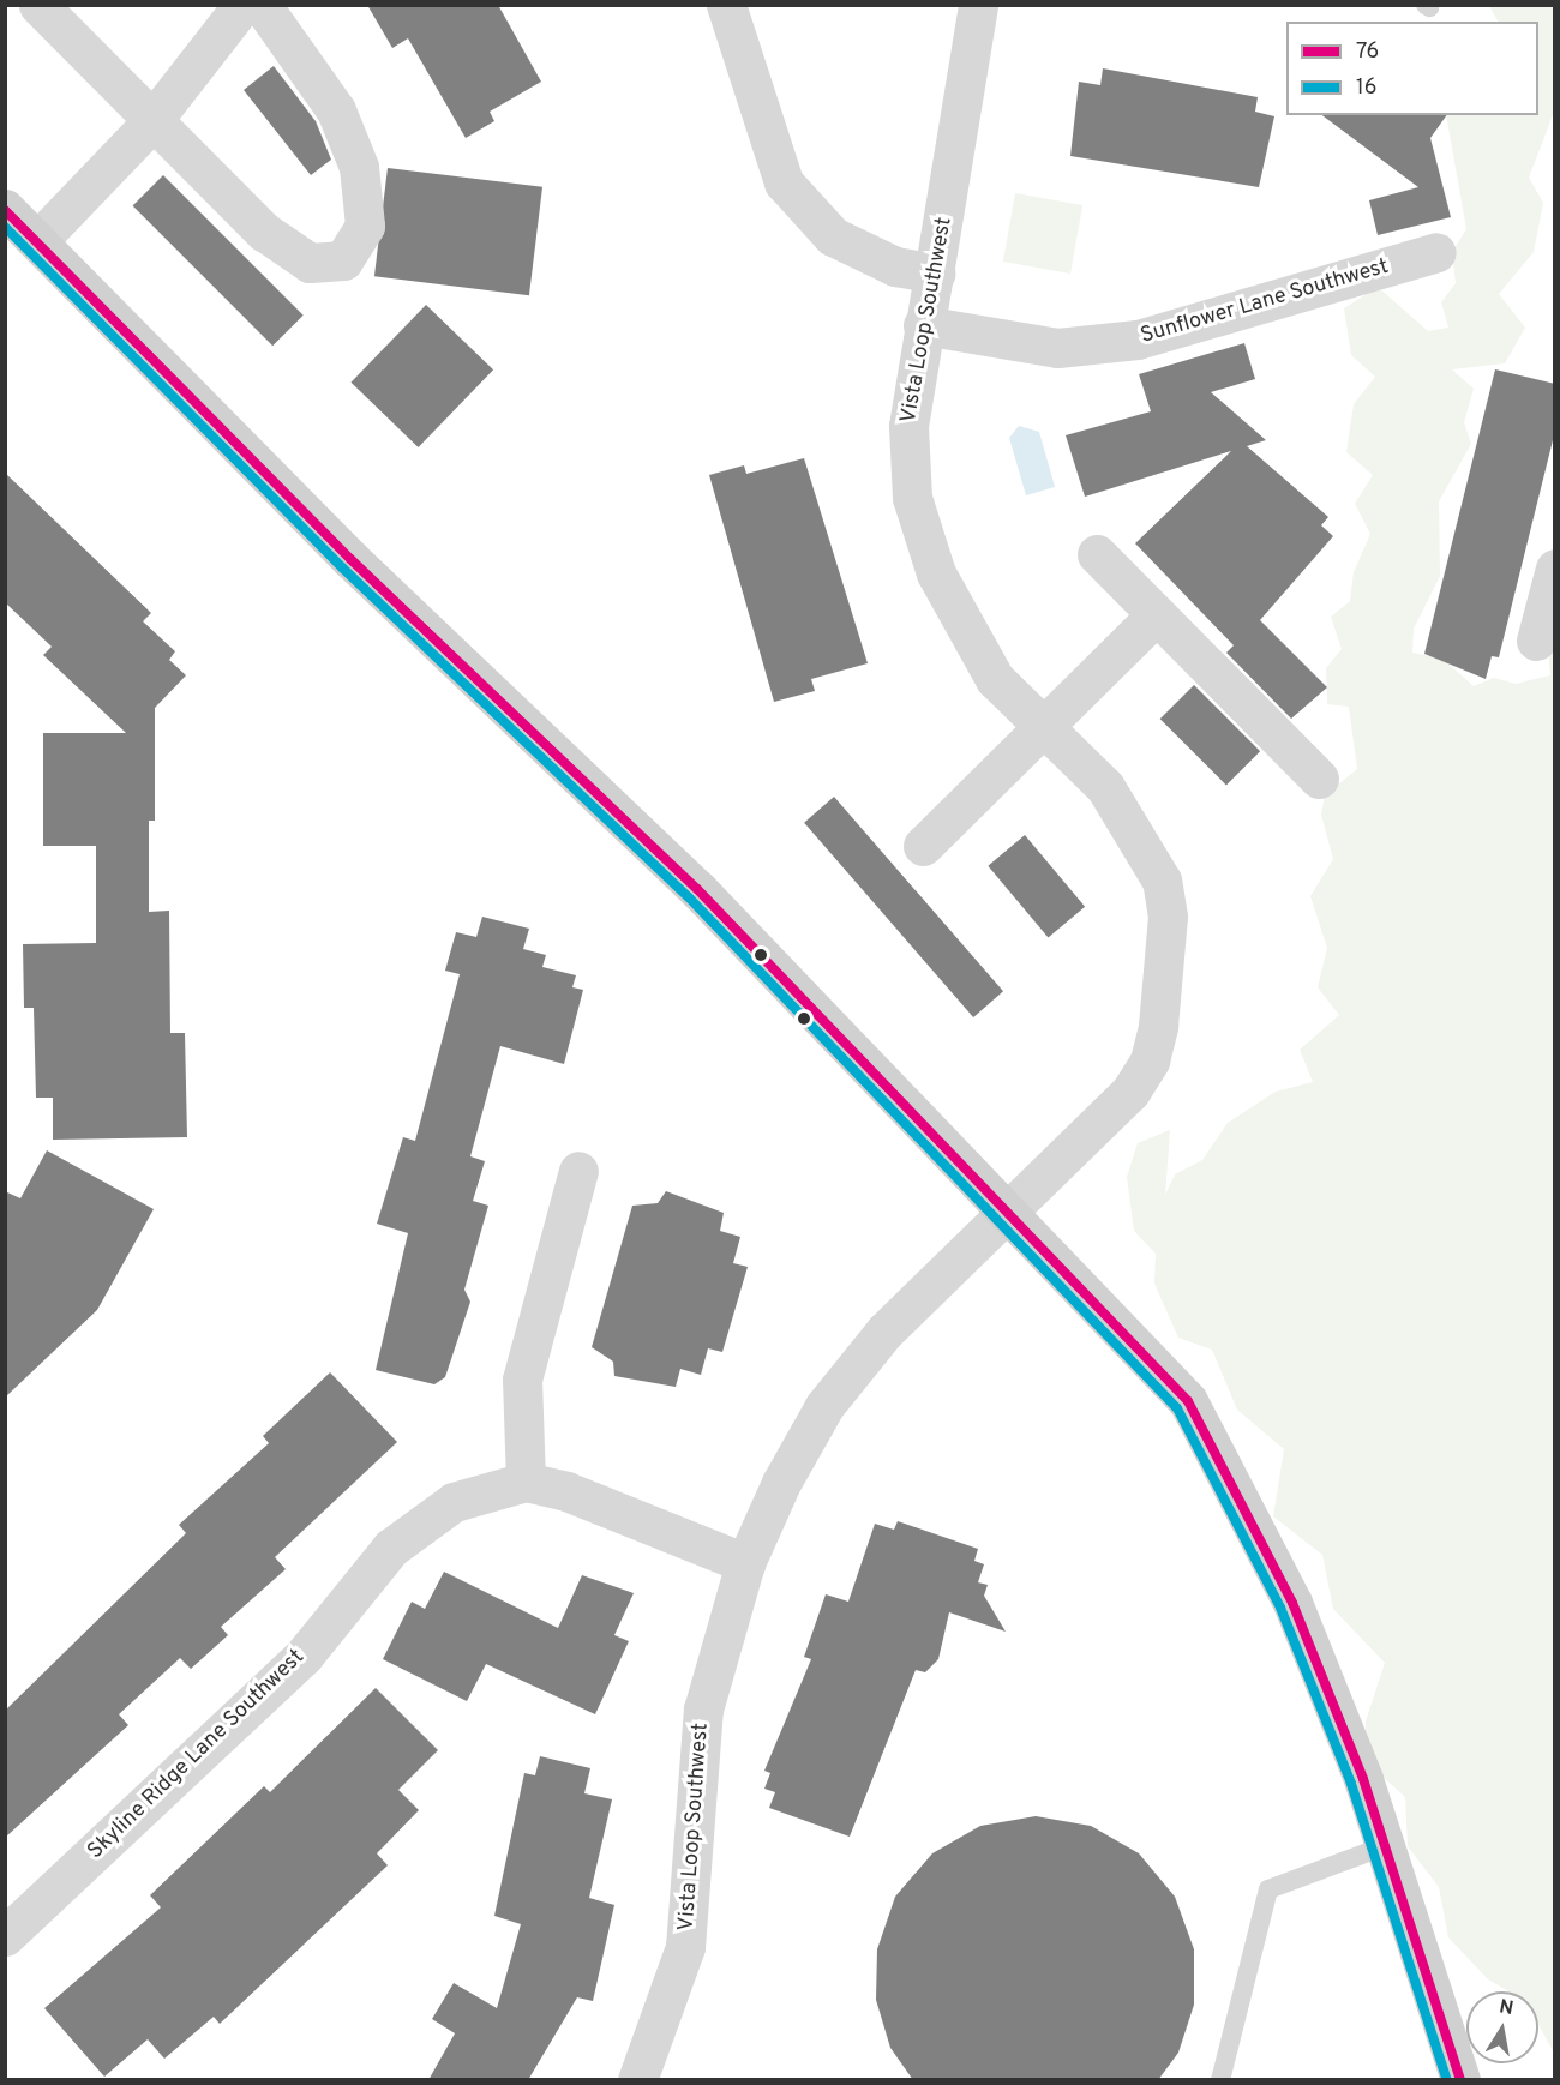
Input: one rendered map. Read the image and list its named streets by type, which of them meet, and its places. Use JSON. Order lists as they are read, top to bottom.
{
  "streets": {
    "street": ["Sunflower Lane Southwest", "Vista Loop Southwest", "Skyline Ridge Lane Southwest"]
  },
  "crossings": [
    ["Sunflower Lane Southwest", "Vista Loop Southwest"],
    ["Vista Loop Southwest", "Skyline Ridge Lane Southwest"]
  ],
  "lines": ["transit line 76", "transit line 16"],
  "legend": ["76", "16"],
  "north": "top"
}
